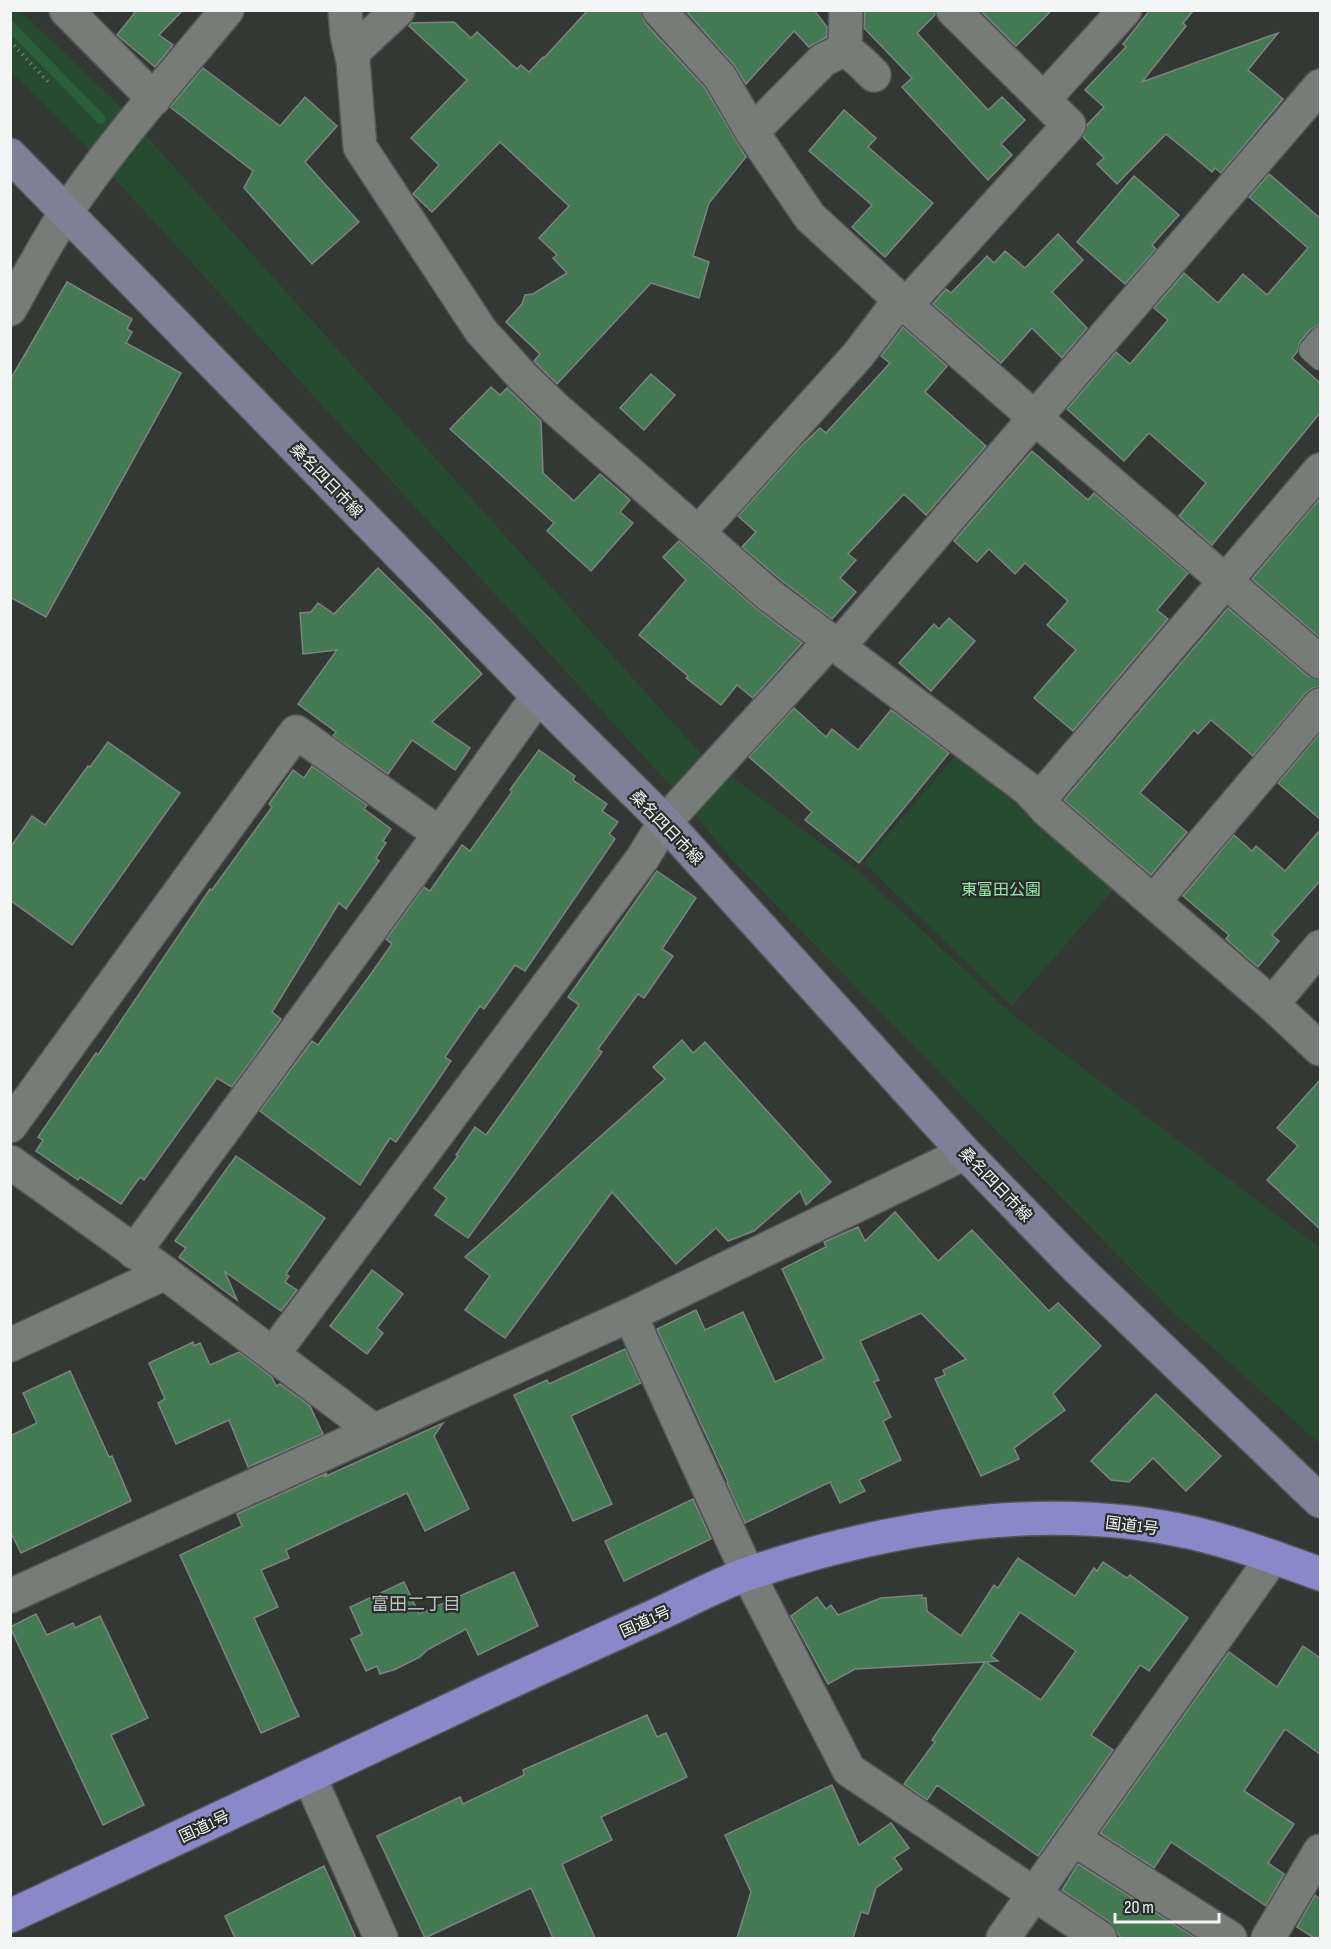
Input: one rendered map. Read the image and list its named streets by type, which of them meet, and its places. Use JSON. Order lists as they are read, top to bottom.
{
  "streets": {
    "highway": ["国道1号"],
    "main road": ["桑名四日市線"]
  },
  "districts": ["富田二丁目"],
  "parks": ["東富田公園"],
  "scale_bar": "20 m"
}
